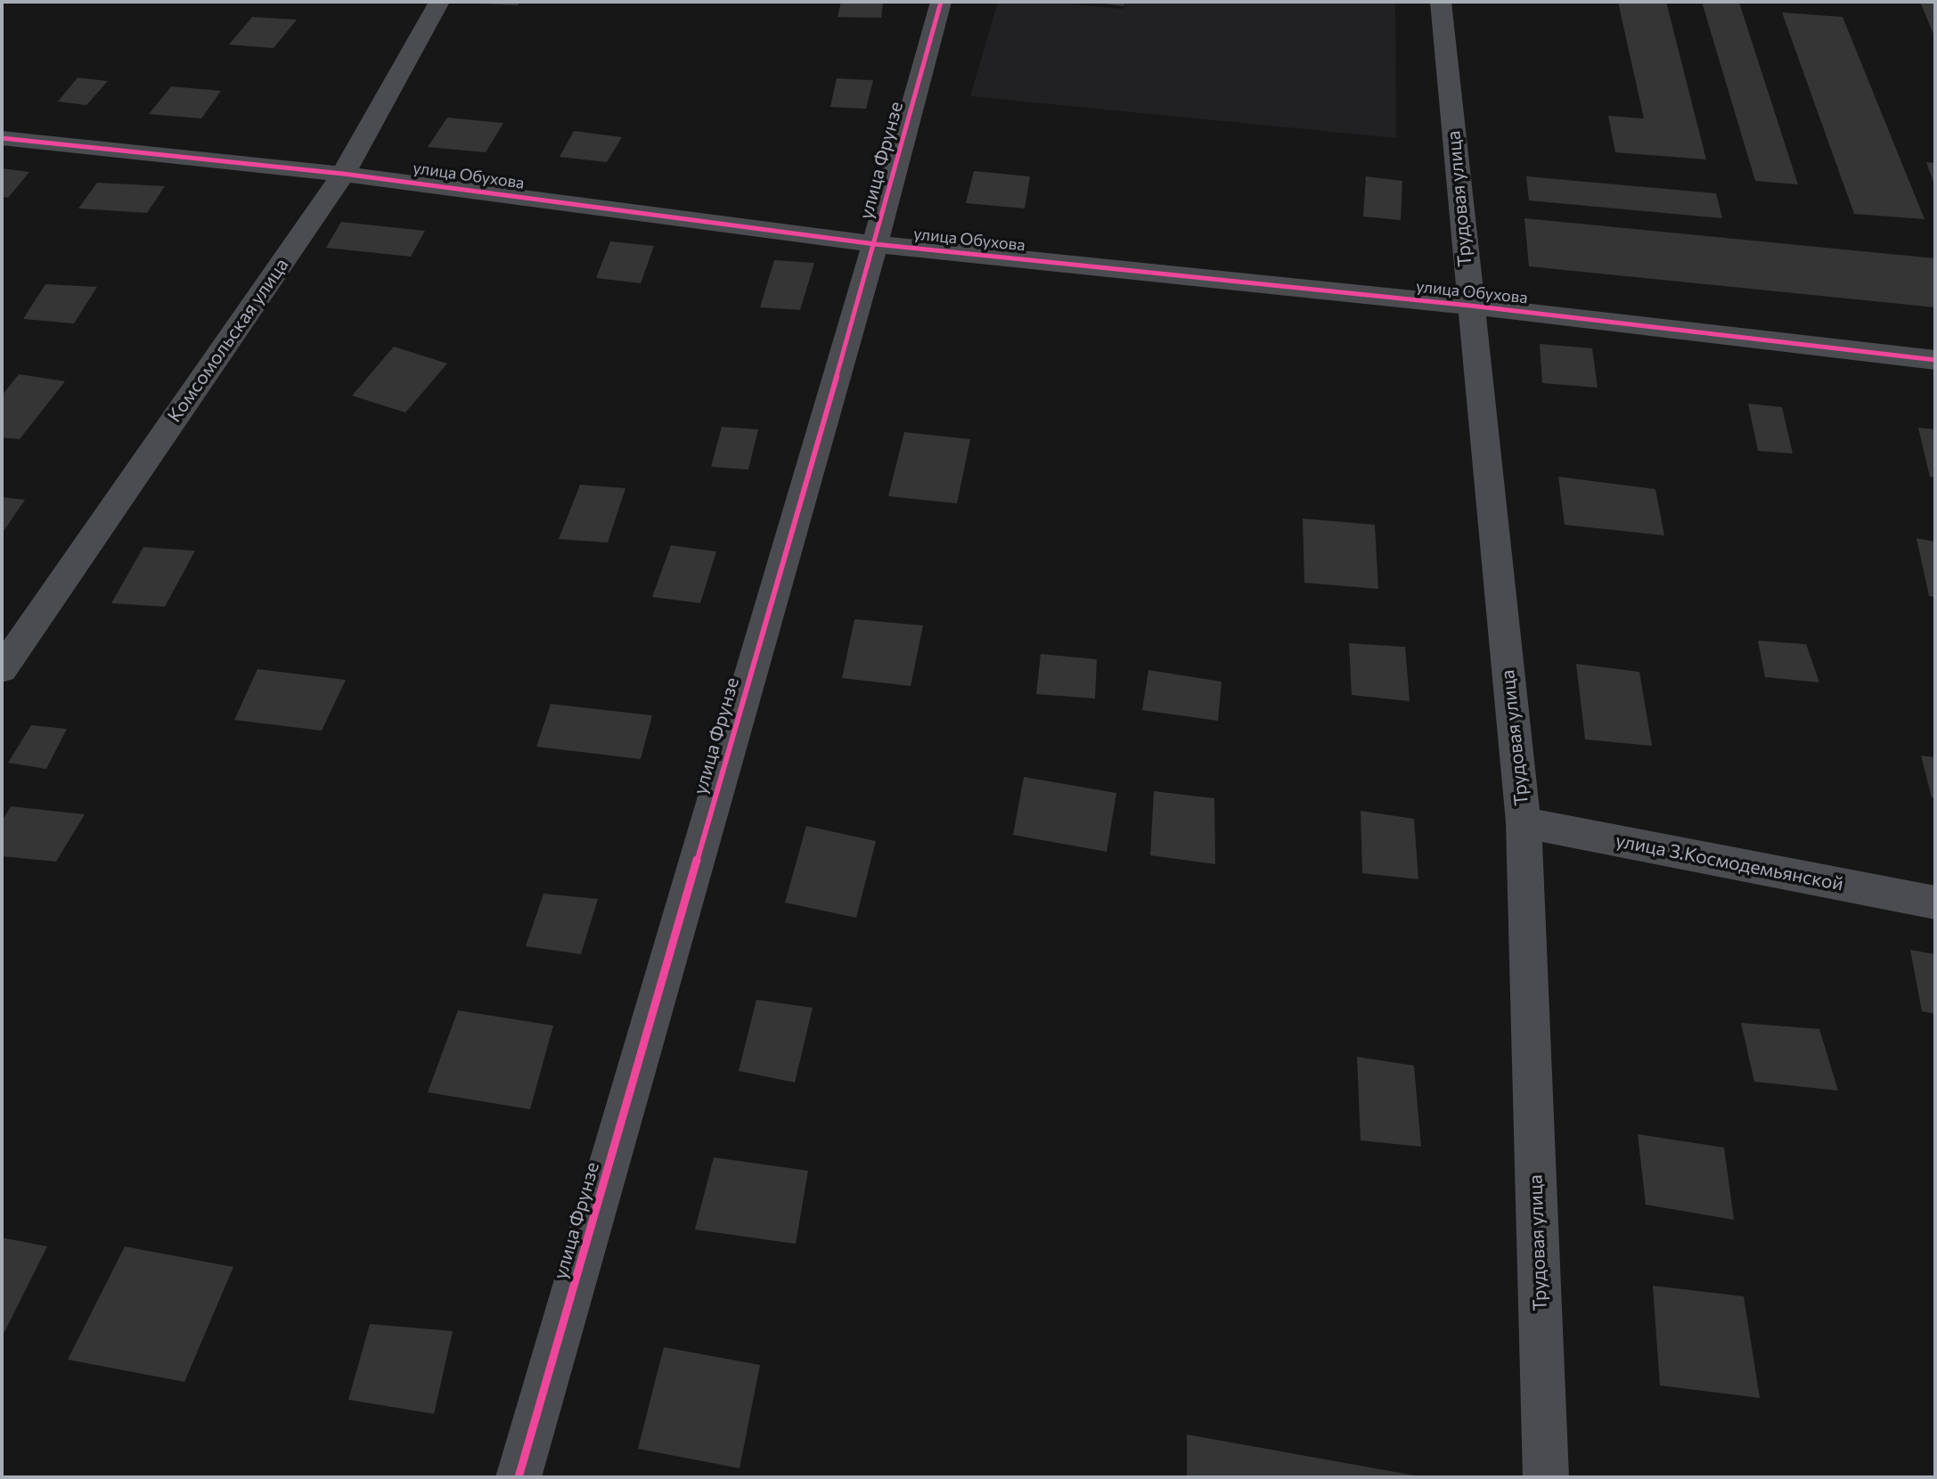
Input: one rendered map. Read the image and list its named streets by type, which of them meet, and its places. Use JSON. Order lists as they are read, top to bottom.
{
  "streets": {
    "street": [
      "улица Фрунзе",
      "улица Обухова",
      "Трудовая улица",
      "Комсомольская улица",
      "улица З.Космодемьянской"
    ]
  },
  "crossings": [
    ["улица Фрунзе", "улица Обухова"],
    ["улица Обухова", "Трудовая улица"],
    ["улица Обухова", "Комсомольская улица"],
    ["Трудовая улица", "улица З.Космодемьянской"]
  ]
}
